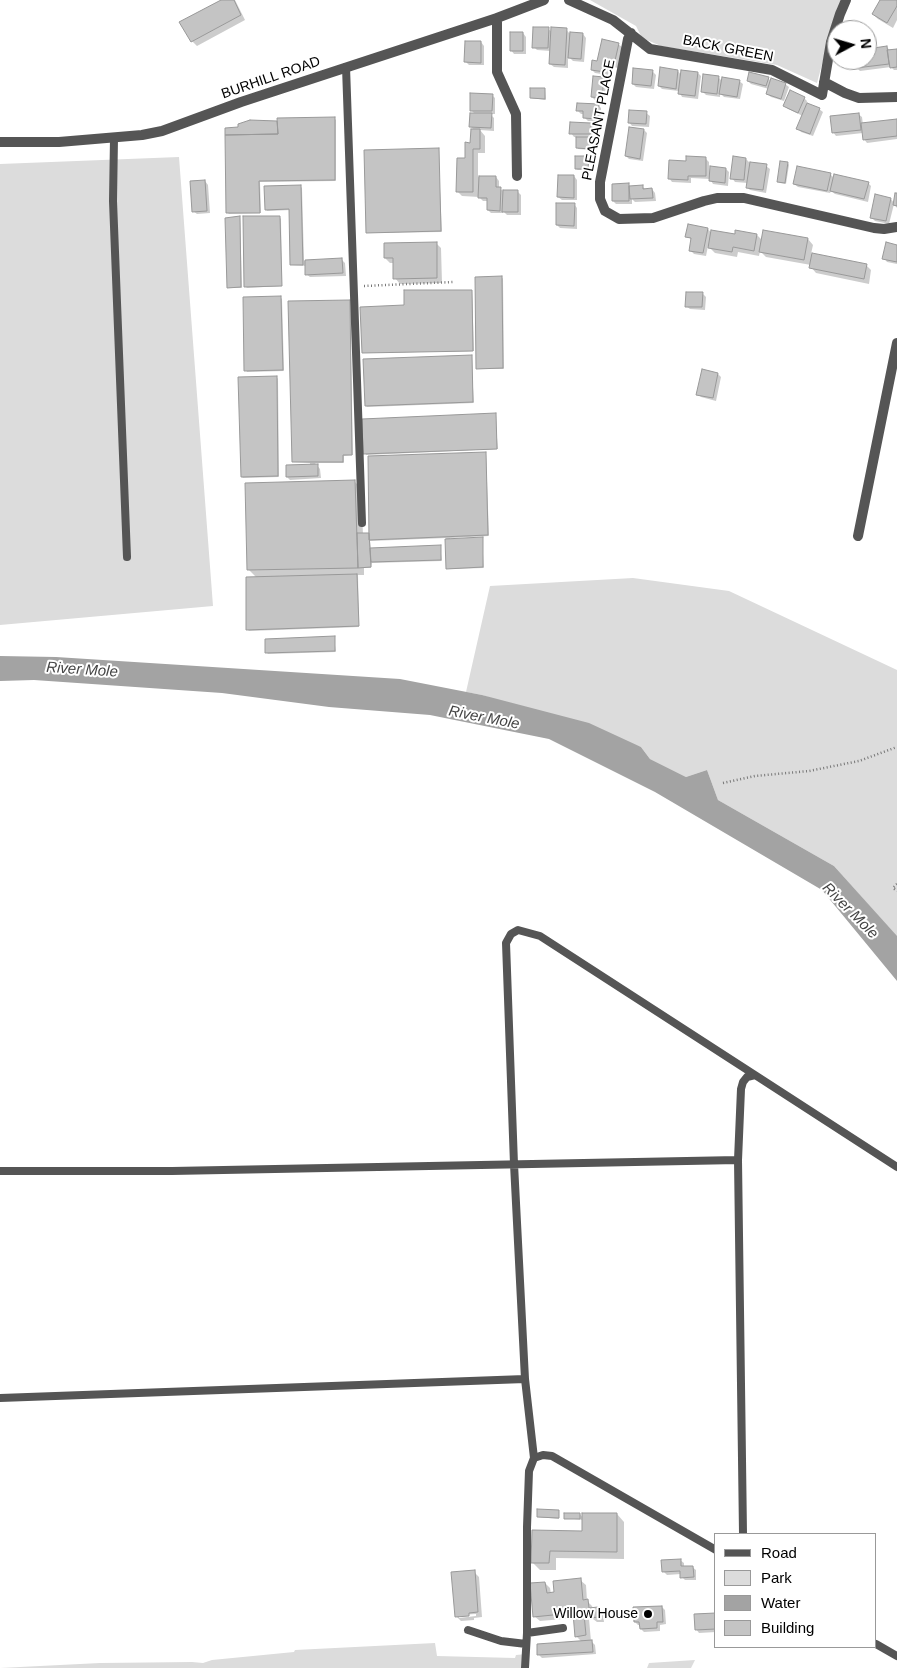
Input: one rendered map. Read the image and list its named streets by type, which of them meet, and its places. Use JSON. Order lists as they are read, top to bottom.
{
  "streets": {
    "street": ["BACK GREEN", "BURHILL ROAD", "PLEASANT PLACE"]
  },
  "crossings": [
    ["BACK GREEN", "PLEASANT PLACE"]
  ],
  "water": ["River Mole"],
  "places": ["Willow House"],
  "legend": [
    "Road",
    "Park",
    "Water",
    "Building"
  ],
  "north": "right"
}
